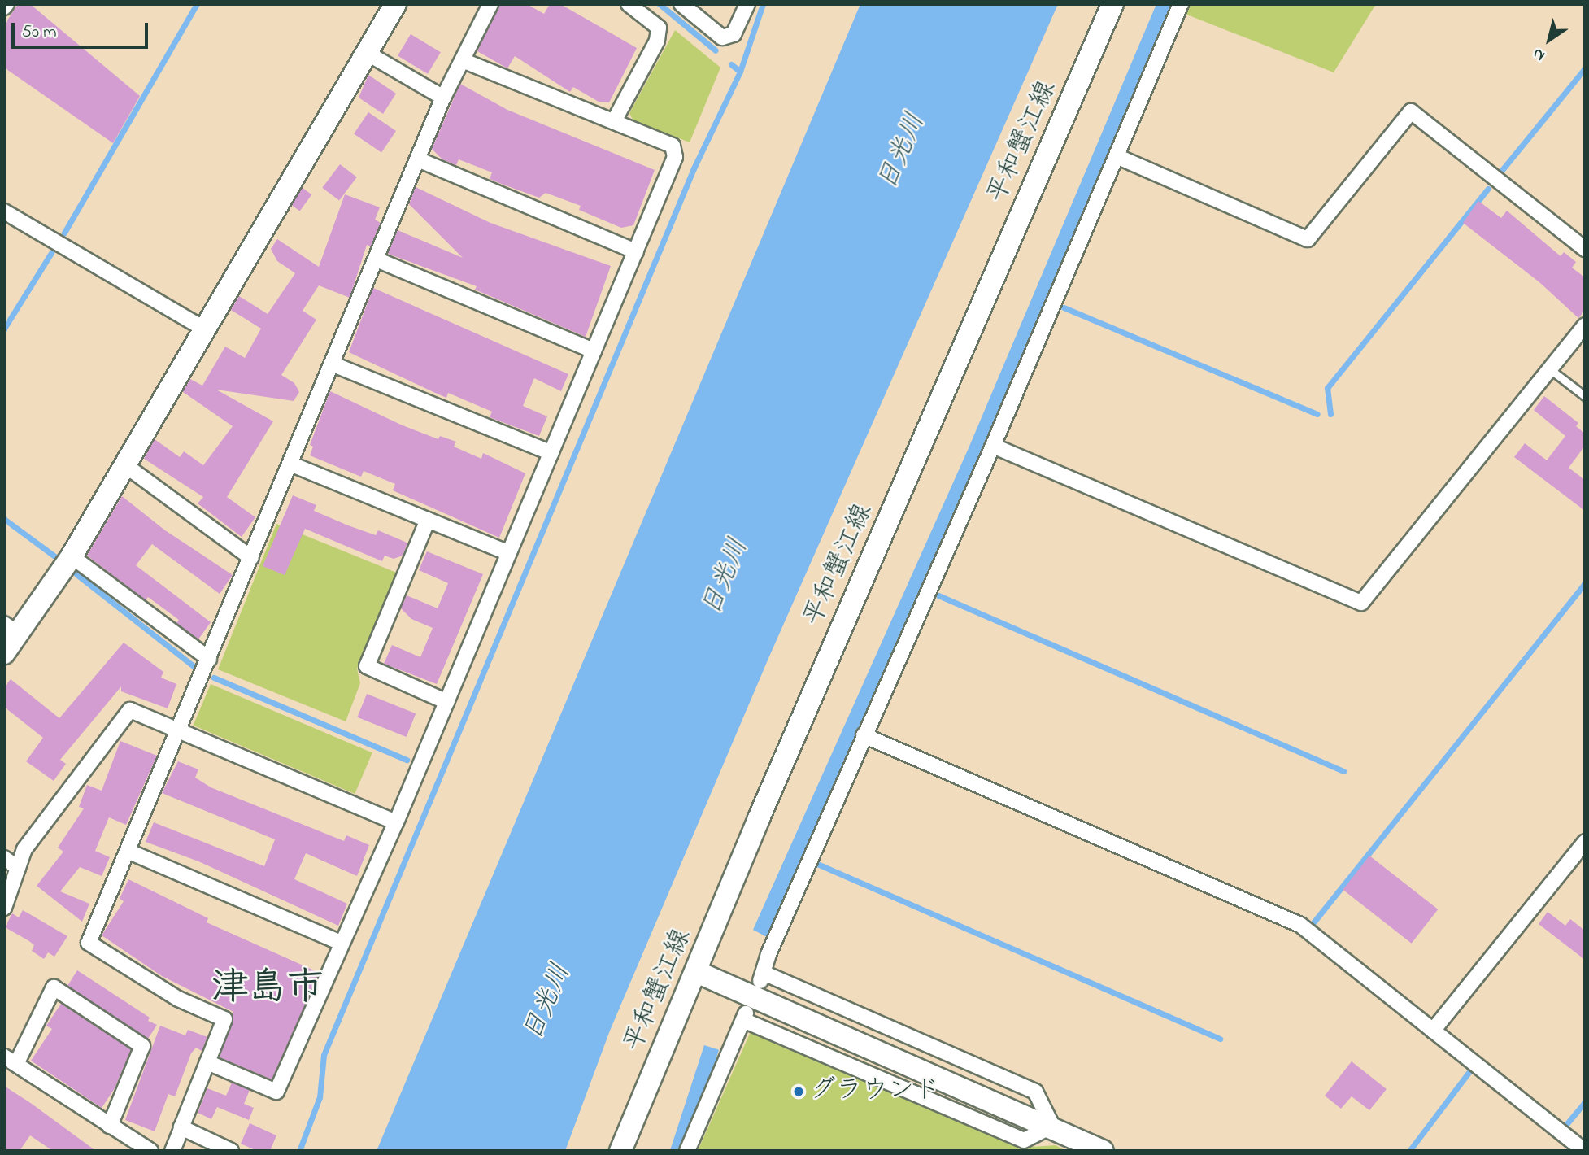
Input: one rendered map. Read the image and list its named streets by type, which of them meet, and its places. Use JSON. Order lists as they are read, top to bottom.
{
  "streets": {
    "main road": ["平和蟹江線"]
  },
  "districts": ["津島市"],
  "water": ["日光川"],
  "places": ["グラウンド"],
  "scale_bar": "50 m",
  "north": "bottom left"
}
